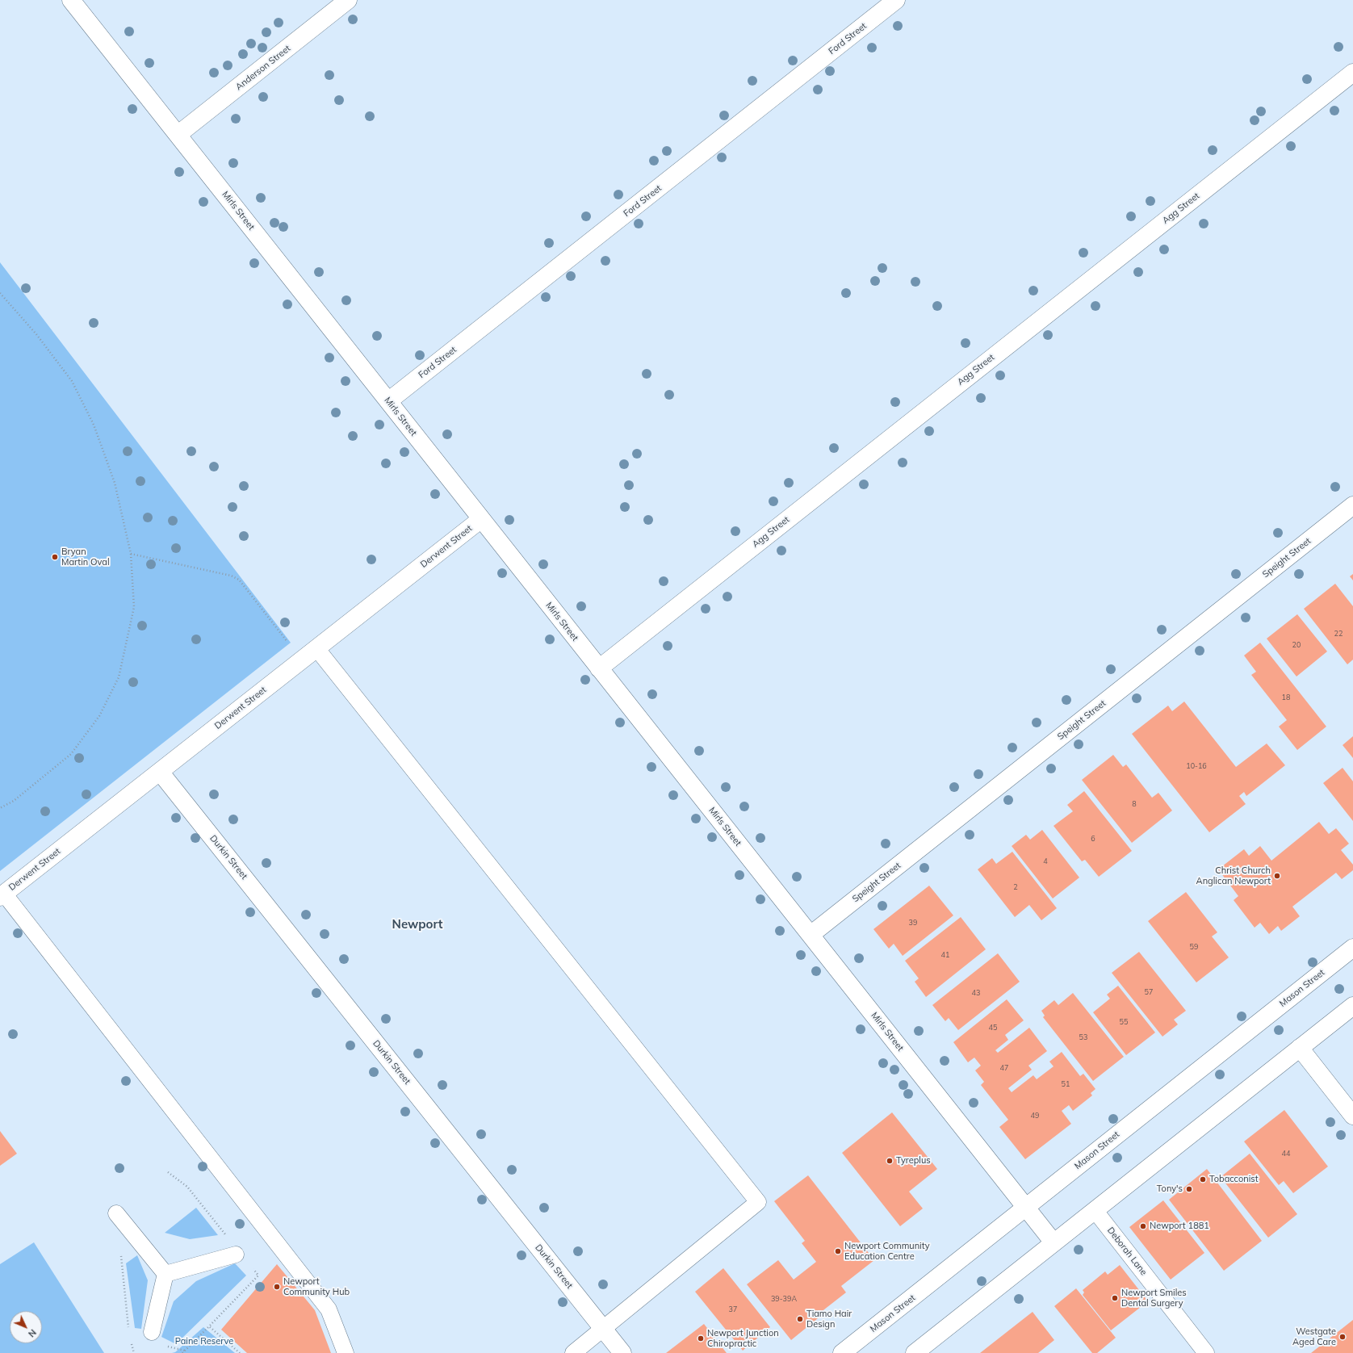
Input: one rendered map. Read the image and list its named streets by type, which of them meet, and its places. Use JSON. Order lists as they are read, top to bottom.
{
  "streets": {
    "street": [
      "Ford Street",
      "Anderson Street",
      "Agg Street",
      "Mirls Street",
      "Derwent Street",
      "Speight Street",
      "Durkin Street",
      "Mason Street"
    ],
    "lane": ["Deborah Lane"]
  },
  "crossings": [
    ["Ford Street", "Mirls Street"],
    ["Anderson Street", "Mirls Street"],
    ["Agg Street", "Mirls Street"],
    ["Mirls Street", "Derwent Street"],
    ["Mirls Street", "Speight Street"],
    ["Mirls Street", "Mason Street"],
    ["Derwent Street", "Durkin Street"]
  ],
  "districts": ["Newport"],
  "parks": ["Paine Reserve"],
  "places": [
    "Bryan Martin Oval",
    "Christ Church Anglican Newport",
    "Tyreplus",
    "Tobacconist",
    "Tony's",
    "Newport 1881",
    "Newport Community Education Centre",
    "Newport Community Hub",
    "Newport Smiles Dental Surgery",
    "Tiamo Hair Design",
    "Westgate Aged Care",
    "Newport Junction Chiropractic"
  ],
  "house_numbers": [
    "22",
    "20",
    "18",
    "10-16",
    "8",
    "6",
    "4",
    "2",
    "39",
    "59",
    "41",
    "57",
    "43",
    "55",
    "45",
    "53",
    "47",
    "51",
    "49",
    "44",
    "39-39A",
    "37"
  ],
  "north": "bottom right"
}
